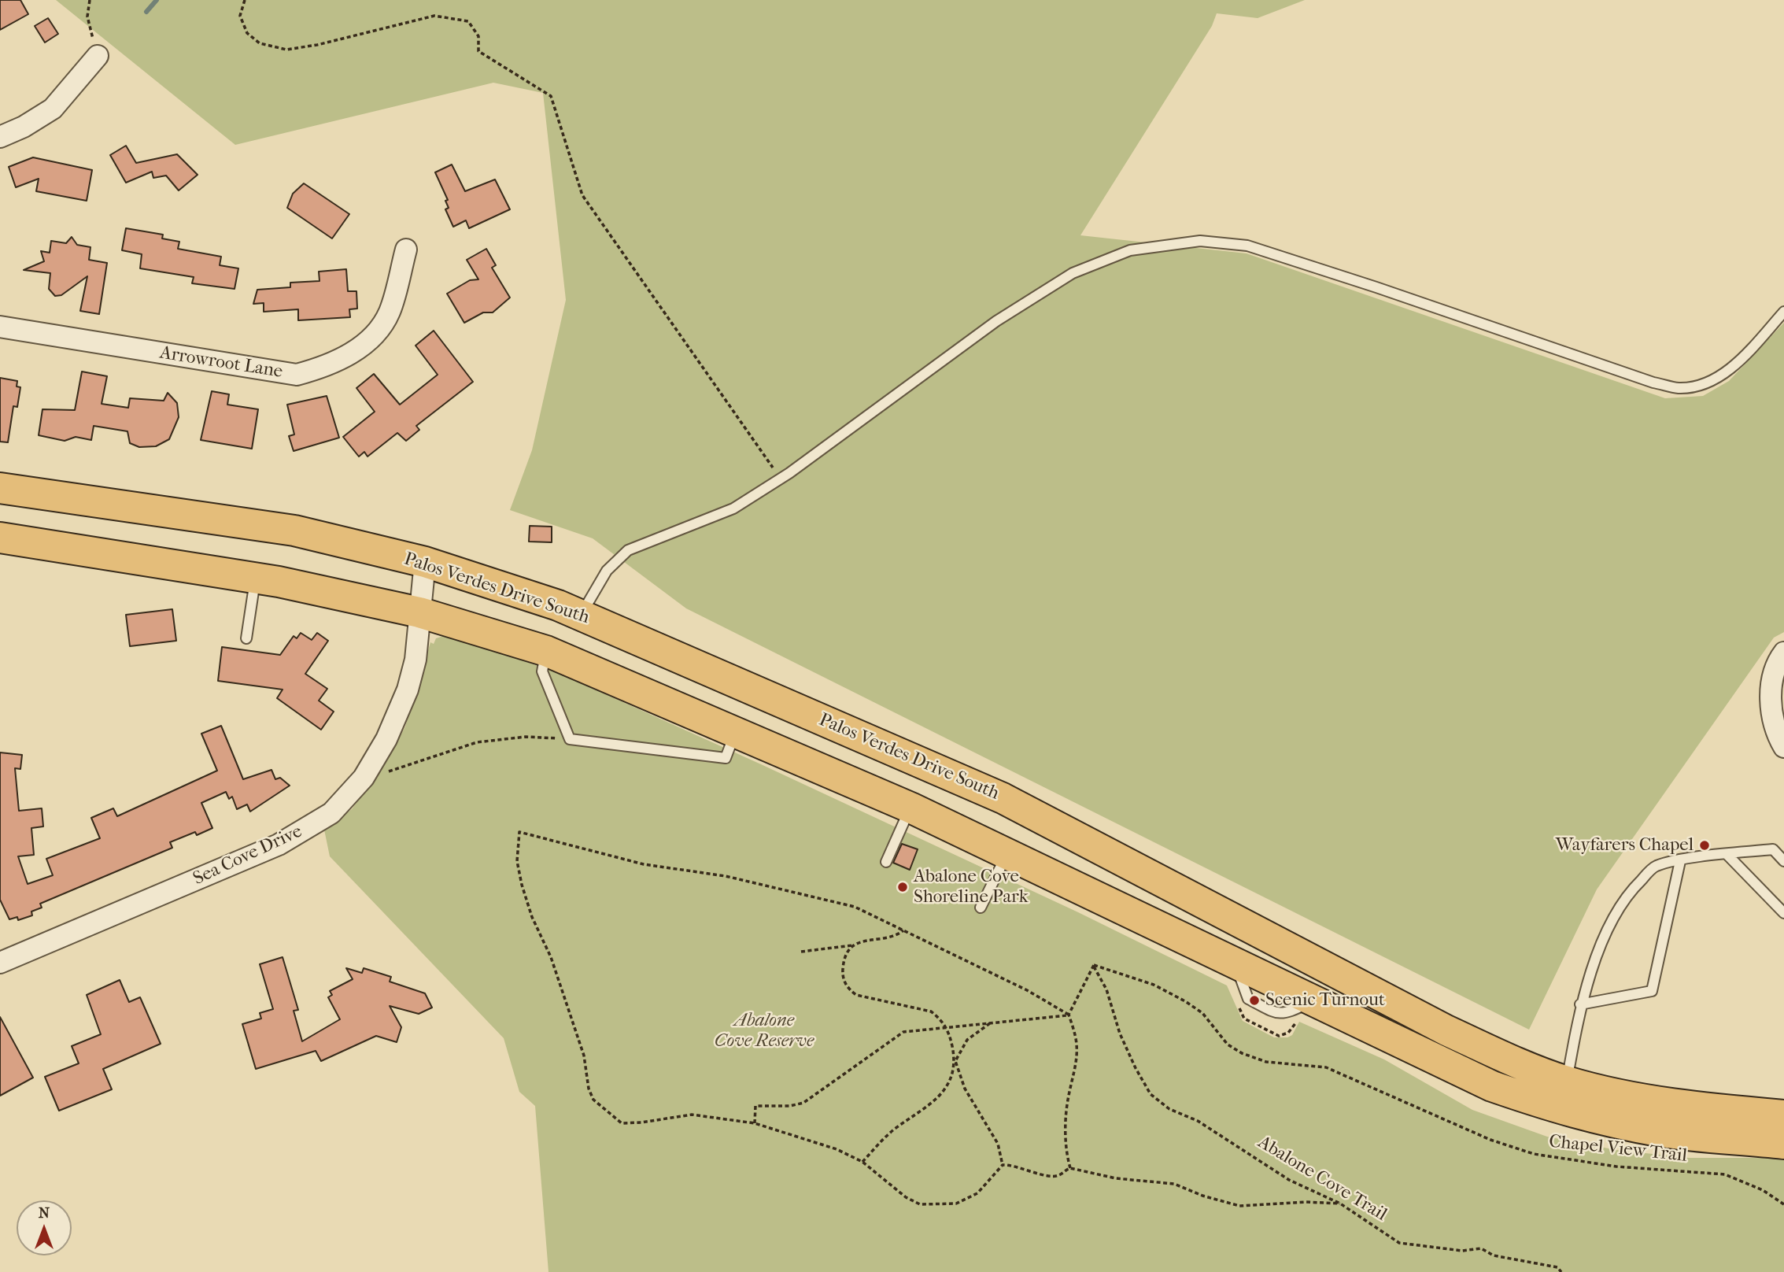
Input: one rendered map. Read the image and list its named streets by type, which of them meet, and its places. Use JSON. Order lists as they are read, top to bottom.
{
  "streets": {
    "main road": ["Palos Verdes Drive South"],
    "street": ["Arrowroot Lane", "Sea Cove Drive"],
    "path": ["Chapel View Trail", "Abalone Cove Trail"]
  },
  "crossings": [
    ["Palos Verdes Drive South", "Sea Cove Drive"],
    ["Chapel View Trail", "Abalone Cove Trail"]
  ],
  "parks": ["Abalone Cove Reserve"],
  "places": ["Wayfarers Chapel", "Abalone Cove Shoreline Park", "Scenic Turnout"],
  "north": "top"
}
